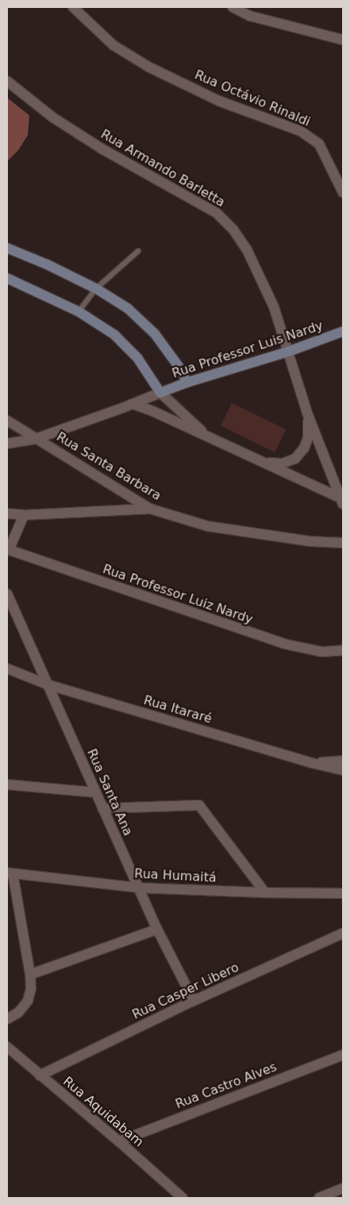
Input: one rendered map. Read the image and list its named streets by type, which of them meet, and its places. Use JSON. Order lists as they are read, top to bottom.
{
  "streets": {
    "main road": ["Rua Professor Luis Nardy"],
    "street": [
      "Rua Octávio Rinaldi",
      "Rua Armando Barletta",
      "Rua Santa Barbara",
      "Rua Professor Luiz Nardy",
      "Rua Itararé",
      "Rua Santa Ana",
      "Rua Humaitá",
      "Rua Casper Libero",
      "Rua Castro Alves",
      "Rua Aquidabam"
    ]
  },
  "crossings": [
    ["Rua Armando Barletta", "Rua Professor Luis Nardy"],
    ["Rua Itararé", "Rua Santa Ana"],
    ["Rua Santa Ana", "Rua Humaitá"],
    ["Rua Santa Ana", "Rua Casper Libero"],
    ["Rua Casper Libero", "Rua Aquidabam"],
    ["Rua Castro Alves", "Rua Aquidabam"]
  ]
}
